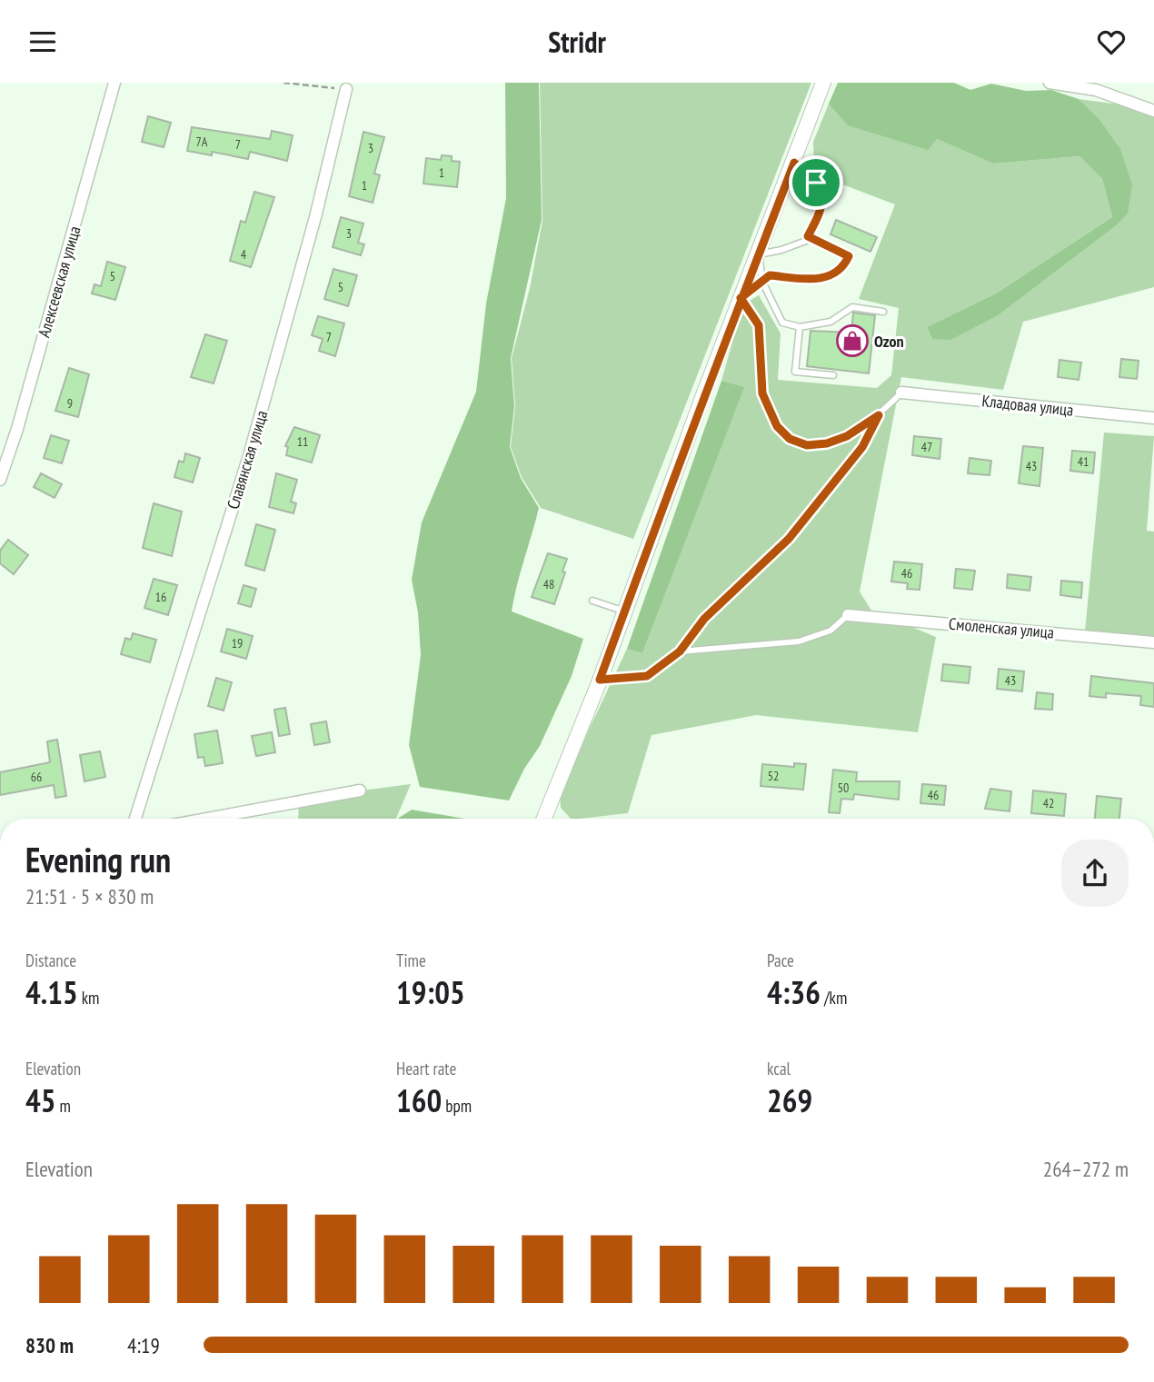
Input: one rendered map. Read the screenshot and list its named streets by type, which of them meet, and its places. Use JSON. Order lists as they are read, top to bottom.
{
  "streets": {
    "street": [
      "Алексеевская улица",
      "Кладовая улица",
      "Славянская улица",
      "Смоленская улица"
    ]
  },
  "places": {
    "shop": ["Ozon"]
  },
  "house_numbers": [
    "7А",
    "7",
    "3",
    "1",
    "1",
    "3",
    "4",
    "5",
    "5",
    "7",
    "9",
    "11",
    "47",
    "41",
    "43",
    "46",
    "48",
    "16",
    "19",
    "43",
    "52",
    "66",
    "50",
    "46",
    "42"
  ],
  "page": {
    "header": "Stridr",
    "heading": ["Evening run", "21:51 · 5 × 830 m"],
    "stats": [
      ["Distance", "4.15 km"],
      ["Time", "19:05"],
      ["Pace", "4:36 /km"],
      ["Elevation", "45 m"],
      ["Heart rate", "160 bpm"],
      ["kcal", "269"]
    ],
    "chart": ["Elevation", "264–272 m"],
    "list": [
      {
        "name": "830 m",
        "note": "4:19"
      }
    ]
  }
}
